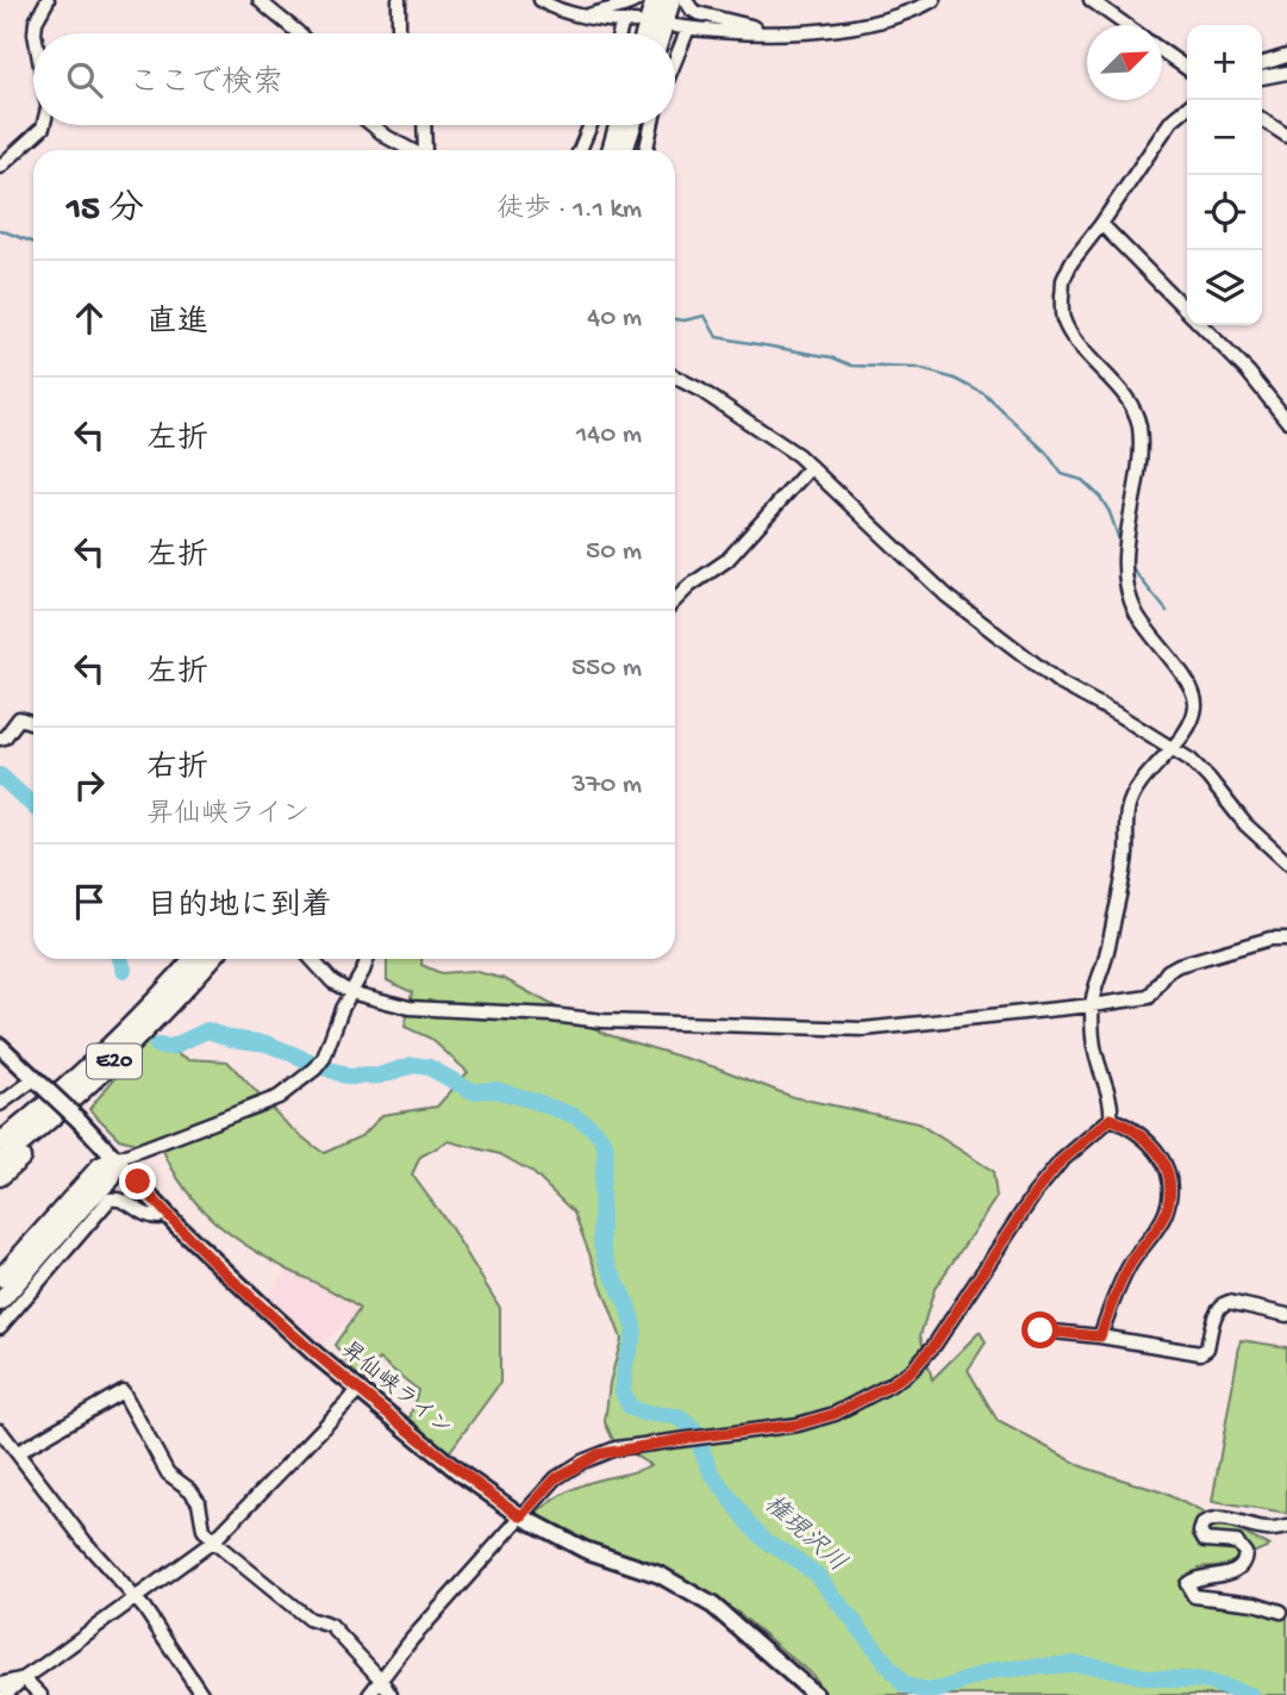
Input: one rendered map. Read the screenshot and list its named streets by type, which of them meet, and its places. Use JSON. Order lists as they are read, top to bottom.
{
  "streets": {
    "highway": ["E20"],
    "main road": ["昇仙峡ライン"]
  },
  "water": ["権現沢川"],
  "north": "top right",
  "page": {
    "map_buttons": ["+", "−"],
    "search": "ここで検索",
    "heading": ["15 分", "徒歩 · 1.1 km"],
    "list": [
      ["直進", "40 m"],
      ["左折", "140 m"],
      ["左折", "50 m"],
      ["左折", "550 m"],
      ["右折", "昇仙峡ライン", "370 m"],
      "目的地に到着"
    ]
  }
}
